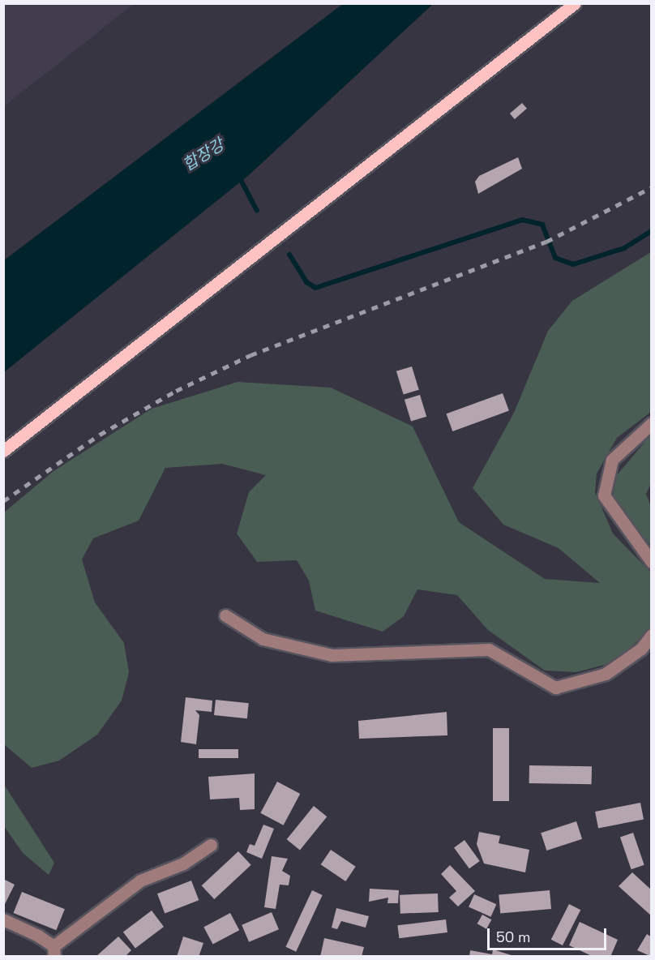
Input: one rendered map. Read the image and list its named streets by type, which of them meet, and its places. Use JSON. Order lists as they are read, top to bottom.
{
  "water": ["합장강"],
  "scale_bar": "50 m"
}
